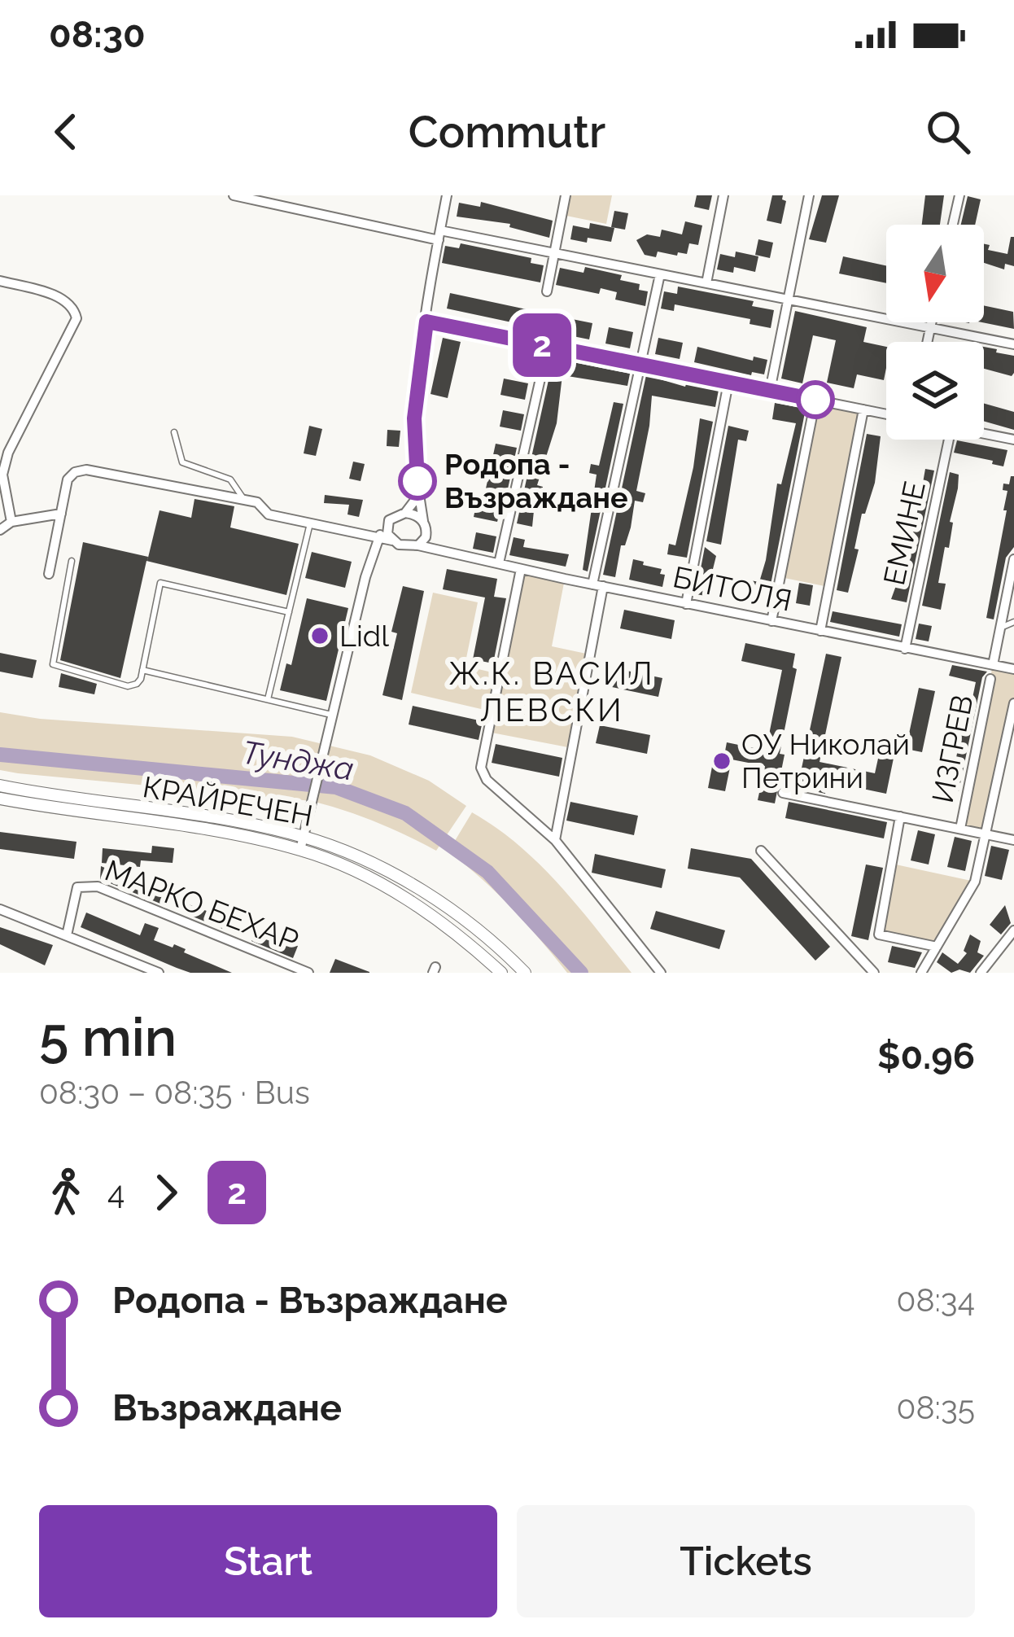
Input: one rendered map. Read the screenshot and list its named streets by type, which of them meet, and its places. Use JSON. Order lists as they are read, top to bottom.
{
  "streets": {
    "street": [
      "ЕМИНЕ",
      "БИТОЛЯ",
      "ИЗГРЕВ",
      "КРАЙРЕЧЕН",
      "МАРКО БЕХАР"
    ]
  },
  "crossings": [
    ["ЕМИНЕ", "БИТОЛЯ"]
  ],
  "districts": ["Ж.К. ВАСИЛ ЛЕВСКИ"],
  "water": ["Тунджа"],
  "places": ["Родопа - Възраждане", "Lidl", "ОУ Николай Петрини"],
  "lines": ["bus line 2"],
  "north": "bottom",
  "page": {
    "status": "08:30",
    "header": "Commutr",
    "on_map": "2",
    "heading": ["5 min", "08:30 – 08:35 · Bus", "$0.96"],
    "legs": ["4", "2"],
    "list": [
      {
        "name": "Родопа - Възраждане",
        "value": "08:34"
      },
      {
        "name": "Възраждане",
        "value": "08:35"
      }
    ],
    "buttons": ["Start", "Tickets"]
  }
}
